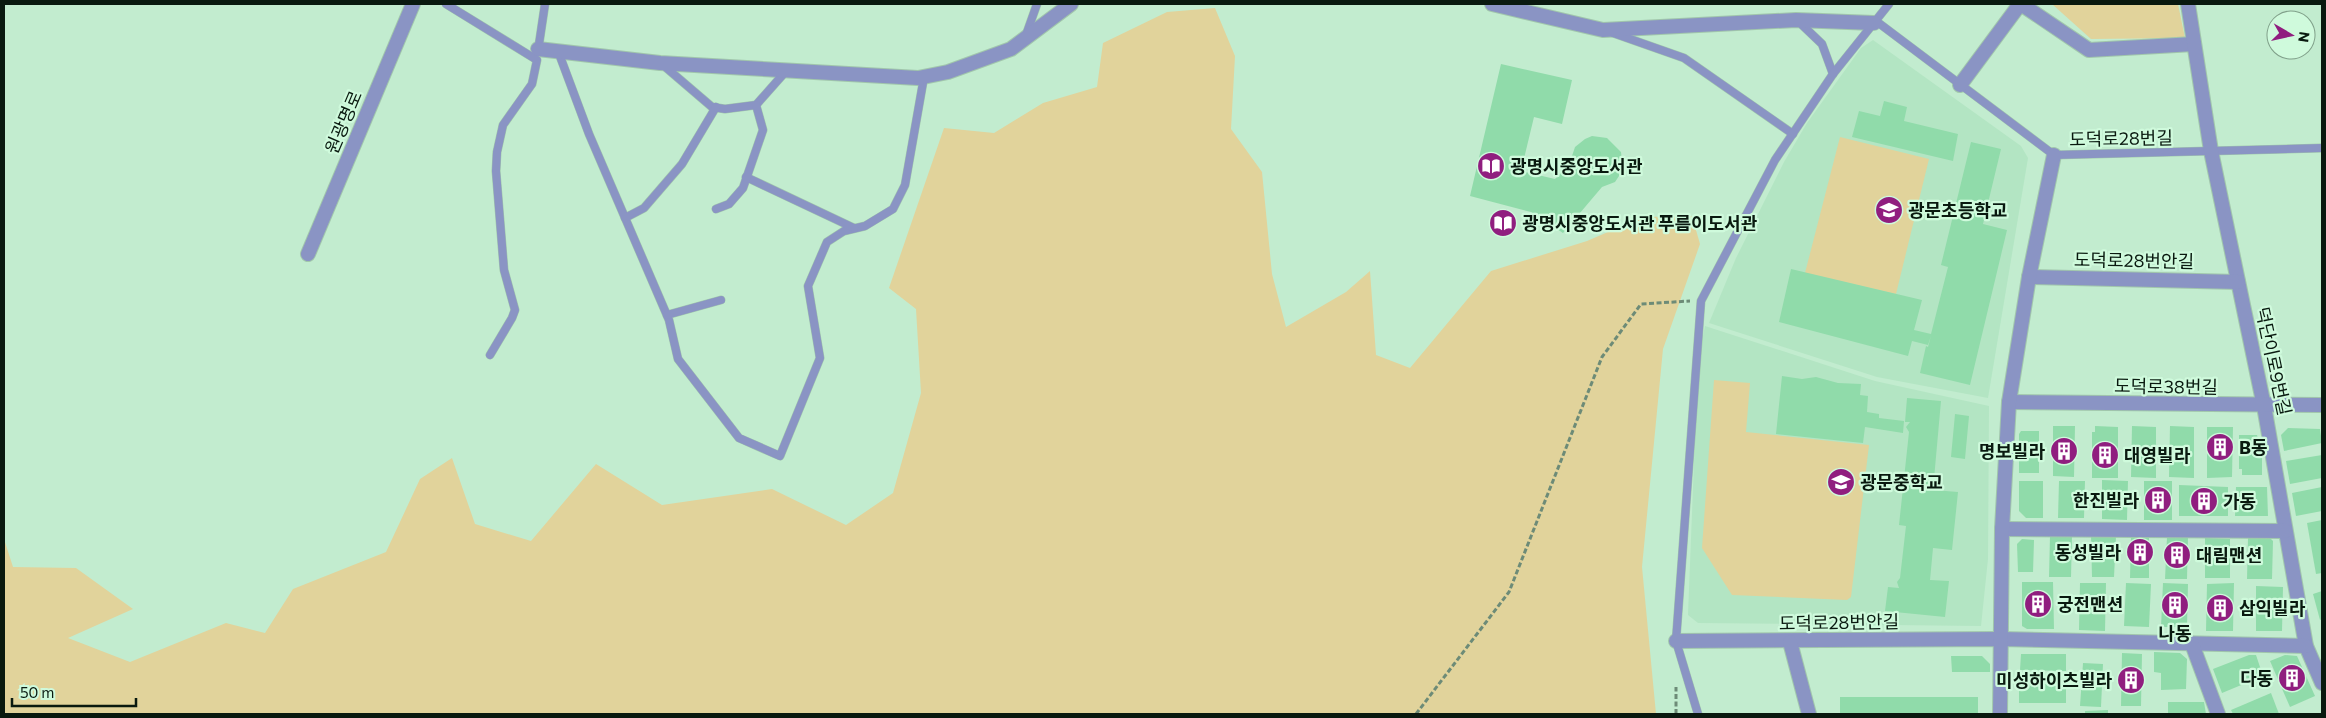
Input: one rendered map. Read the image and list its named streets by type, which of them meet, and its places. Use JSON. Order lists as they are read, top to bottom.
{
  "streets": {
    "street": [
      "원광명로",
      "도덕로28번안길",
      "덕단이로9번길",
      "도덕로38번길"
    ],
    "lane": ["도덕로28번길"]
  },
  "crossings": [
    ["도덕로28번길", "덕단이로9번길"],
    ["도덕로28번안길", "덕단이로9번길"],
    ["덕단이로9번길", "도덕로38번길"]
  ],
  "places": {
    "library": ["광명시중앙도서관", "광명시중앙도서관 푸름이도서관"],
    "school or university": ["광문초등학교", "광문중학교"],
    "building": [
      "B동",
      "명보빌라",
      "대영빌라",
      "한진빌라",
      "가동",
      "동성빌라",
      "대림맨션",
      "궁전맨션",
      "나동",
      "삼익빌라",
      "다동",
      "미성하이츠빌라"
    ]
  },
  "scale_bar": "50 m",
  "north": "right"
}
